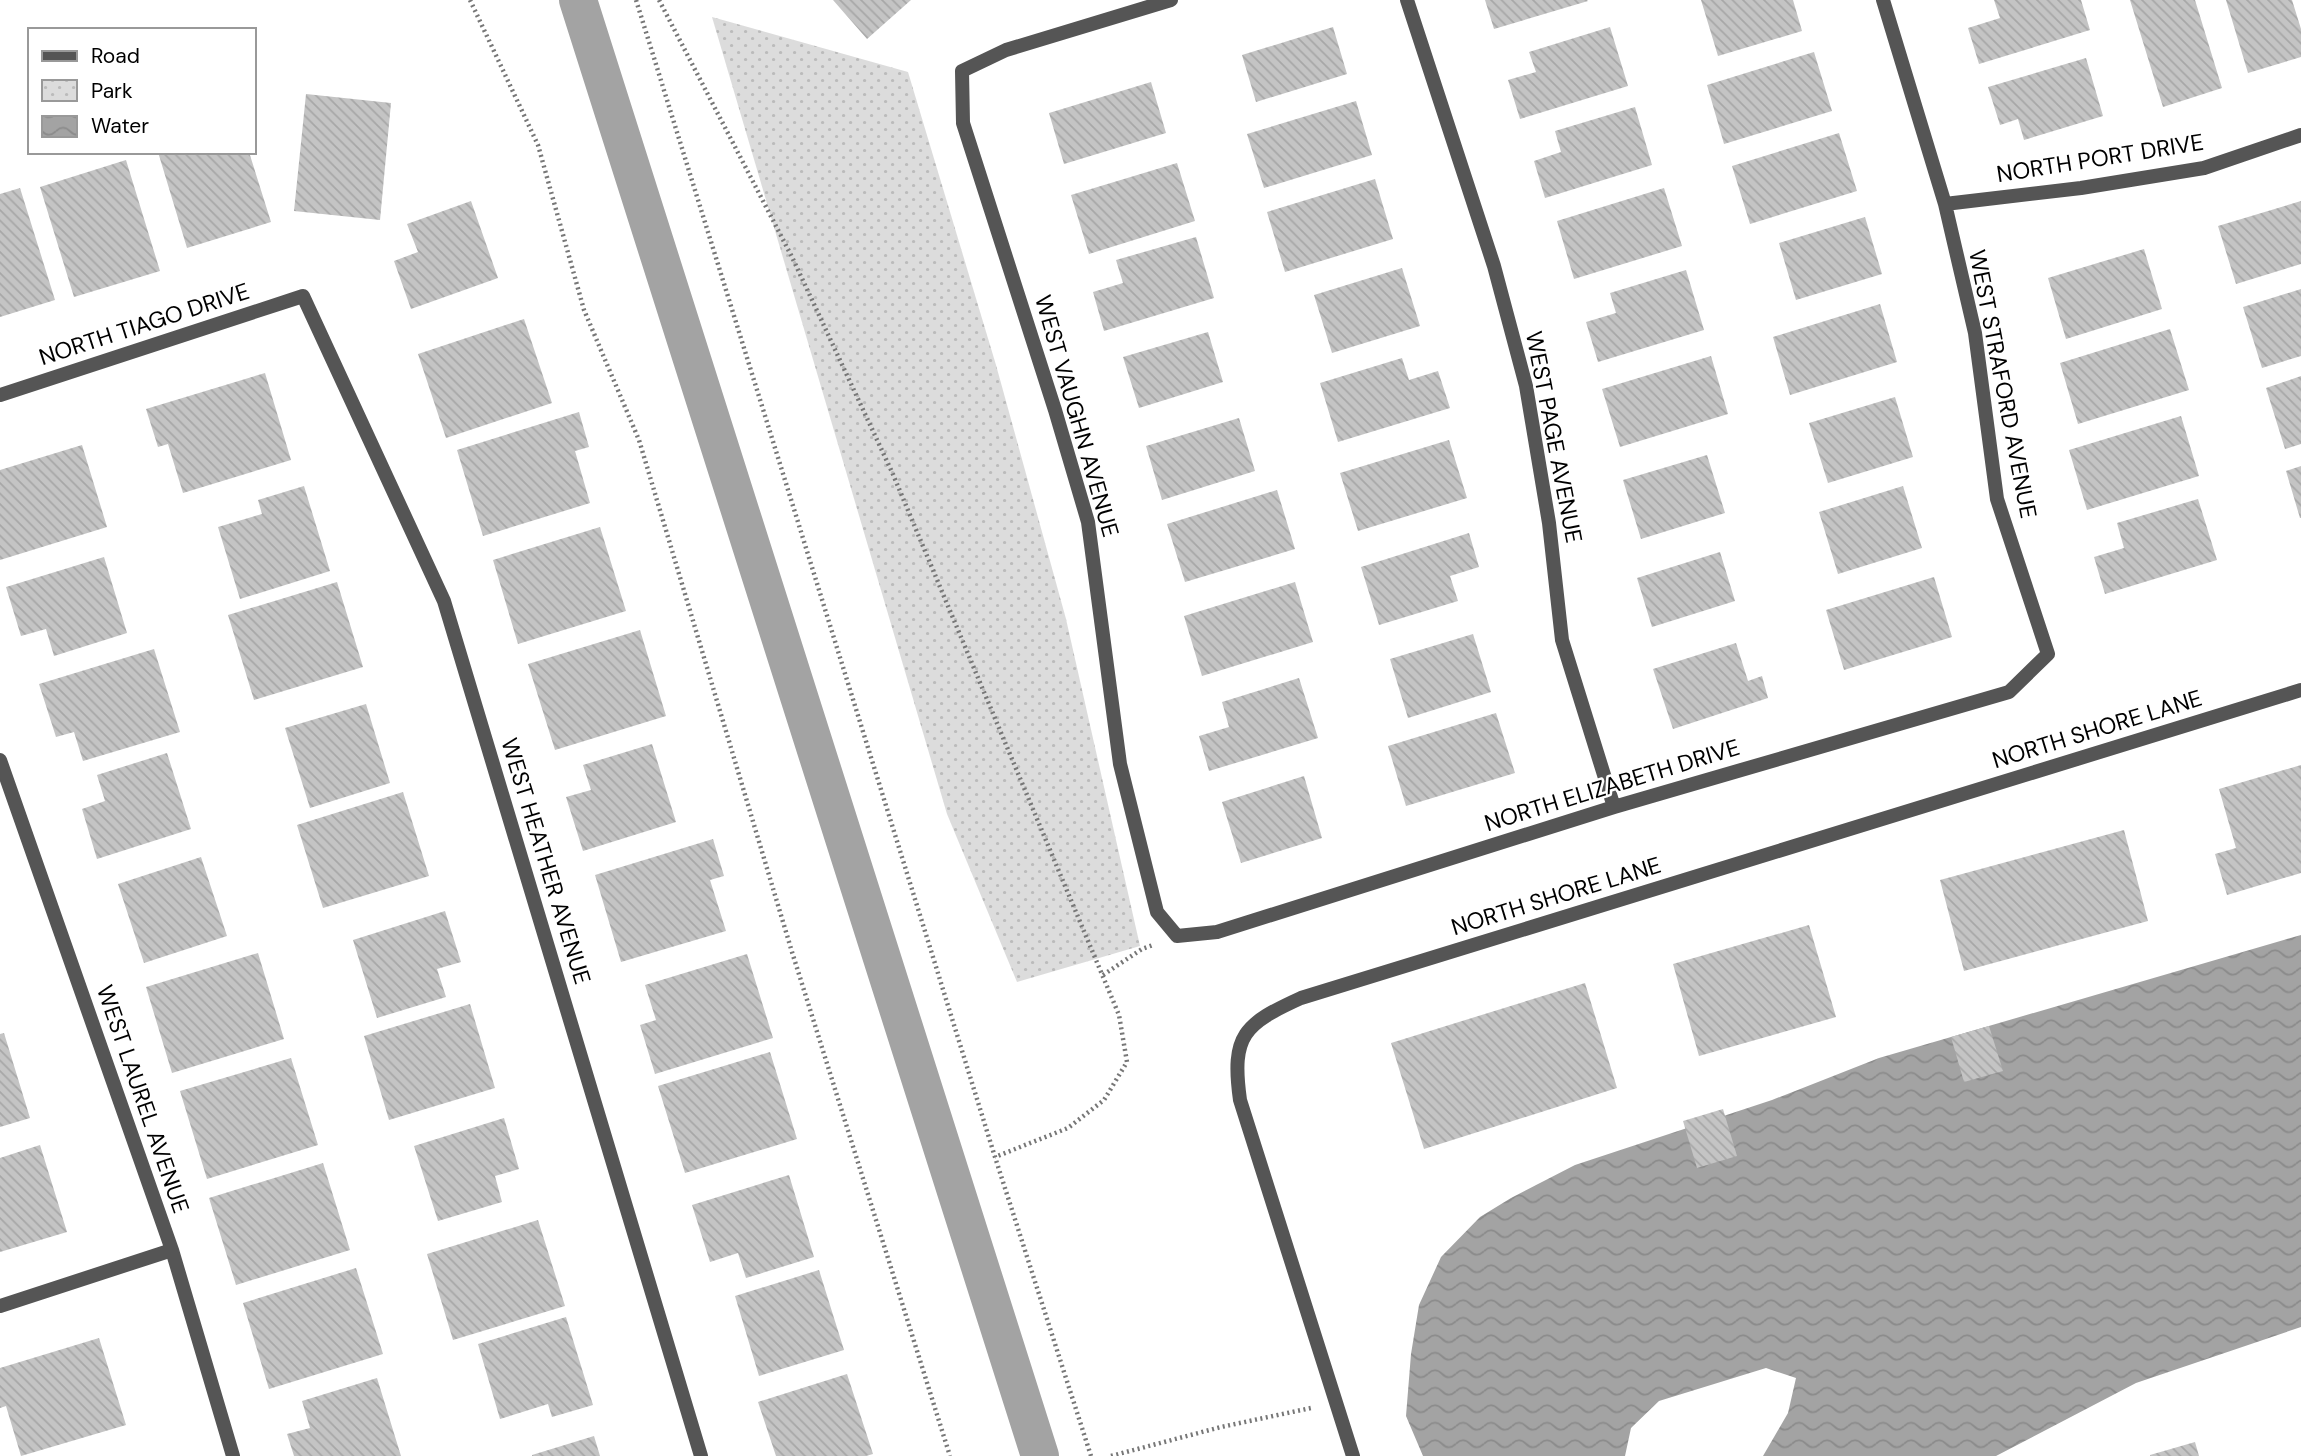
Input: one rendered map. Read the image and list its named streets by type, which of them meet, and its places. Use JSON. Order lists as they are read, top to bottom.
{
  "streets": {
    "street": [
      "NORTH PORT DRIVE",
      "NORTH TIAGO DRIVE",
      "WEST STRAFORD AVENUE",
      "WEST VAUGHN AVENUE",
      "WEST PAGE AVENUE",
      "NORTH SHORE LANE",
      "NORTH ELIZABETH DRIVE",
      "WEST HEATHER AVENUE",
      "WEST LAUREL AVENUE"
    ]
  },
  "crossings": [
    ["NORTH PORT DRIVE", "WEST STRAFORD AVENUE"],
    ["NORTH TIAGO DRIVE", "WEST HEATHER AVENUE"],
    ["WEST STRAFORD AVENUE", "NORTH ELIZABETH DRIVE"],
    ["WEST VAUGHN AVENUE", "NORTH ELIZABETH DRIVE"],
    ["WEST PAGE AVENUE", "NORTH ELIZABETH DRIVE"]
  ],
  "legend": ["Road", "Park", "Water"]
}
